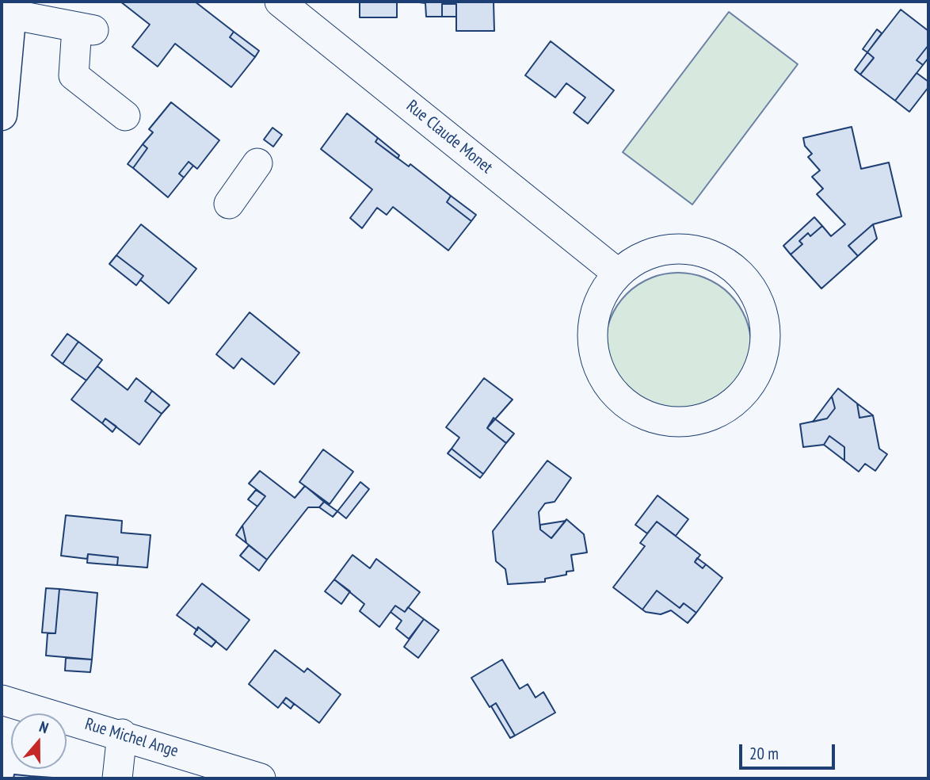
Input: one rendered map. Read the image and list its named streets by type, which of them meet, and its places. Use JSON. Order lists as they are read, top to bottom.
{
  "streets": {
    "street": ["Rue Claude Monet", "Rue Michel Ange"]
  },
  "scale_bar": "20 m",
  "north": "top"
}
